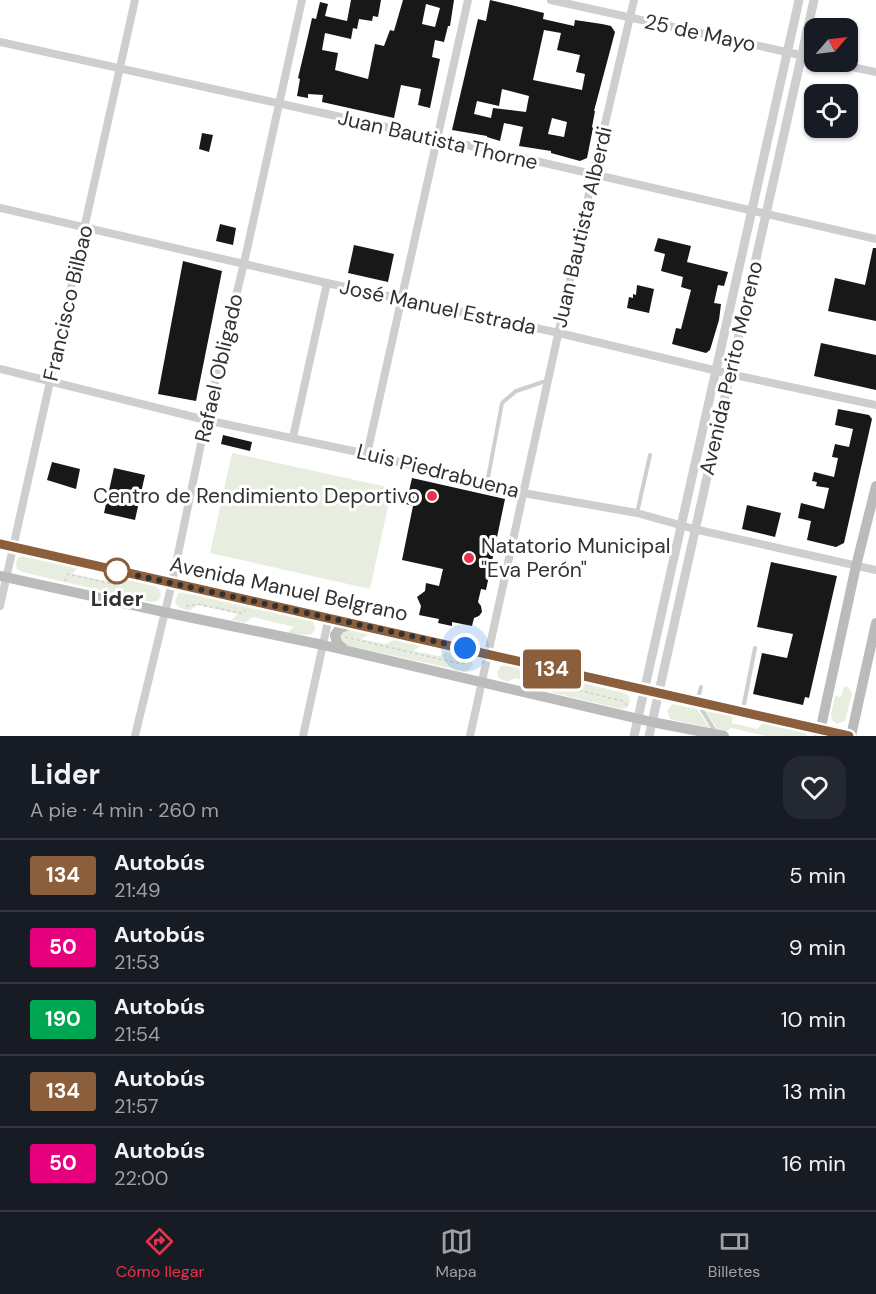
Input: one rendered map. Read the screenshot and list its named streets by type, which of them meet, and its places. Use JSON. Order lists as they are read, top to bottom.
{
  "streets": {
    "main road": ["Avenida Manuel Belgrano"],
    "street": [
      "25 de Mayo",
      "Juan Bautista Thorne",
      "Juan Bautista Alberdi",
      "Francisco Bilbao",
      "José Manuel Estrada",
      "Rafael Obligado",
      "Avenida Perito Moreno",
      "Luis Piedrabuena"
    ]
  },
  "crossings": [
    ["25 de Mayo", "Juan Bautista Alberdi"],
    ["25 de Mayo", "Avenida Perito Moreno"],
    ["Juan Bautista Thorne", "Juan Bautista Alberdi"],
    ["Juan Bautista Thorne", "Francisco Bilbao"],
    ["Juan Bautista Thorne", "Rafael Obligado"],
    ["Juan Bautista Thorne", "Avenida Perito Moreno"],
    ["Juan Bautista Alberdi", "José Manuel Estrada"],
    ["Juan Bautista Alberdi", "Luis Piedrabuena"],
    ["Juan Bautista Alberdi", "Avenida Manuel Belgrano"],
    ["Francisco Bilbao", "José Manuel Estrada"],
    ["Francisco Bilbao", "Luis Piedrabuena"],
    ["Francisco Bilbao", "Avenida Manuel Belgrano"],
    ["José Manuel Estrada", "Rafael Obligado"],
    ["José Manuel Estrada", "Avenida Perito Moreno"],
    ["Rafael Obligado", "Luis Piedrabuena"],
    ["Rafael Obligado", "Avenida Manuel Belgrano"],
    ["Avenida Perito Moreno", "Luis Piedrabuena"],
    ["Avenida Perito Moreno", "Avenida Manuel Belgrano"]
  ],
  "places": ["Centro de Rendimiento Deportivo", "Natatorio Municipal \"Eva Perón\"", "Lider"],
  "lines": ["bus line 134"],
  "north": "top right",
  "page": {
    "on_map": "134",
    "heading": ["Lider", "A pie · 4 min · 260 m"],
    "list": [
      {
        "mark": "134",
        "name": "Autobús",
        "note": "21:49",
        "value": "5 min"
      },
      {
        "mark": "50",
        "name": "Autobús",
        "note": "21:53",
        "value": "9 min"
      },
      {
        "mark": "190",
        "name": "Autobús",
        "note": "21:54",
        "value": "10 min"
      },
      {
        "mark": "134",
        "name": "Autobús",
        "note": "21:57",
        "value": "13 min"
      },
      {
        "mark": "50",
        "name": "Autobús",
        "note": "22:00",
        "value": "16 min"
      }
    ],
    "tabs": ["Cómo llegar", "Mapa", "Billetes"]
  }
}
